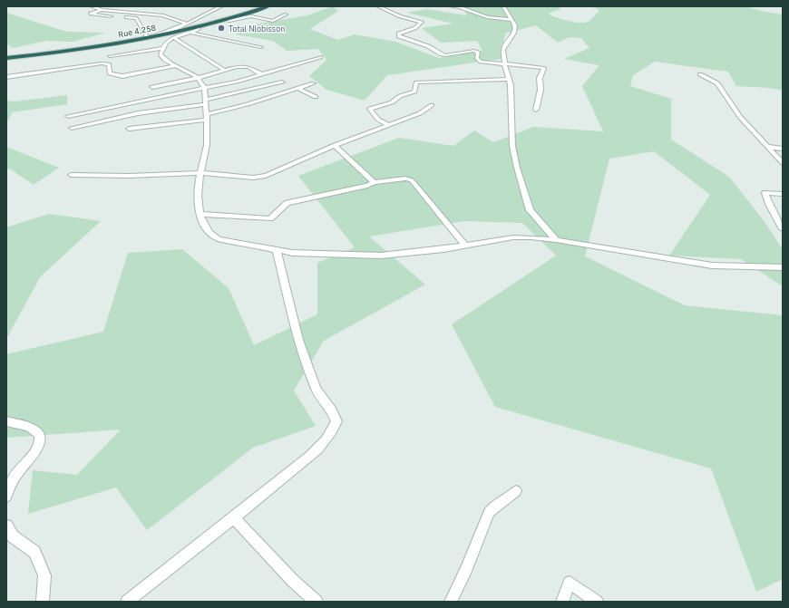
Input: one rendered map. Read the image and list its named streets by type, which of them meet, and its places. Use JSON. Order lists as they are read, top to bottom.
{
  "streets": {
    "highway": ["Rue 4.258"]
  },
  "places": ["Total Nlobisson"]
}
